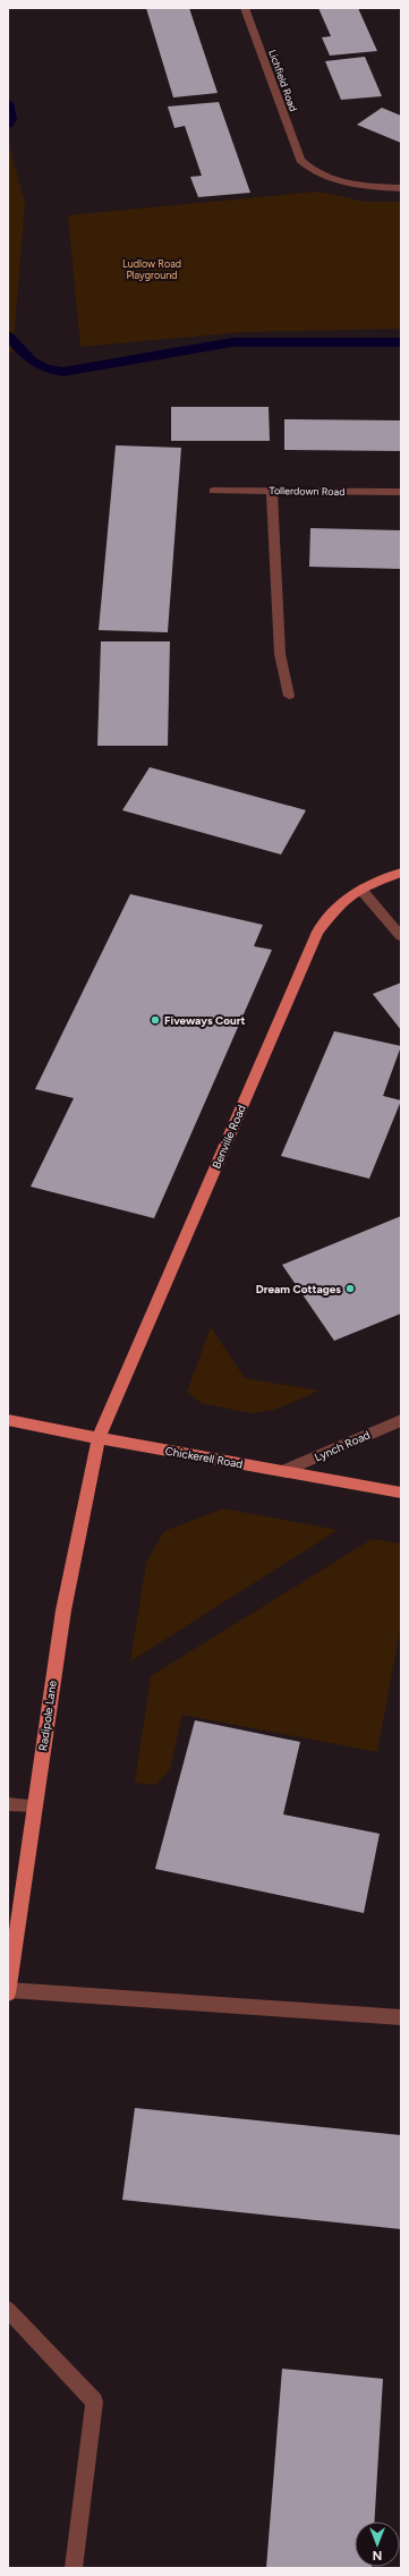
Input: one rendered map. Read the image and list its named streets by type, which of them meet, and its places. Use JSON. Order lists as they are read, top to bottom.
{
  "streets": {
    "main road": ["Benville Road", "Chickerell Road", "Radipole Lane"],
    "street": ["Lichfield Road", "Tollerdown Road", "Lynch Road"]
  },
  "crossings": [
    ["Benville Road", "Chickerell Road"],
    ["Benville Road", "Radipole Lane"],
    ["Lynch Road", "Chickerell Road"],
    ["Chickerell Road", "Radipole Lane"]
  ],
  "parks": ["Ludlow Road Playground"],
  "places": ["Fiveways Court", "Dream Cottages"],
  "north": "bottom"
}
